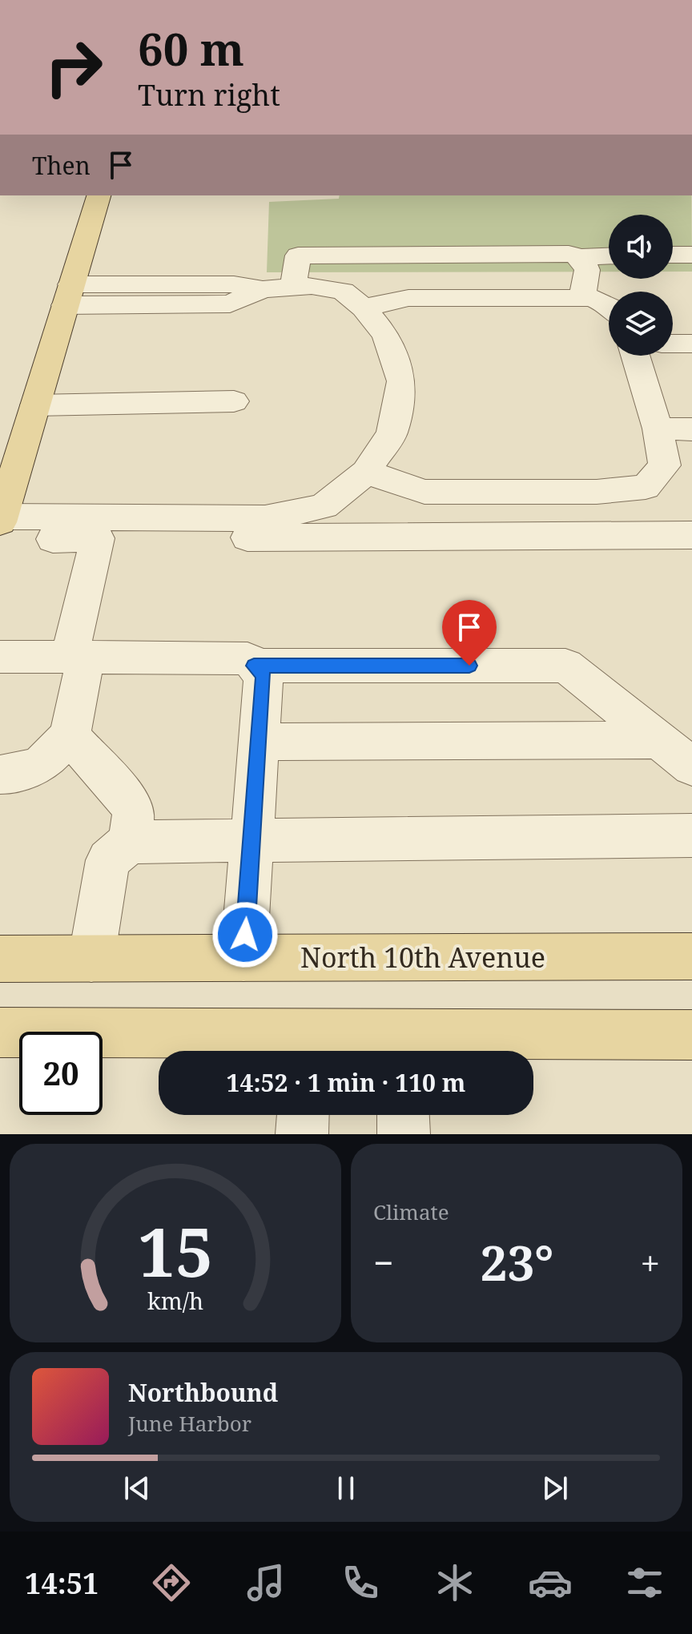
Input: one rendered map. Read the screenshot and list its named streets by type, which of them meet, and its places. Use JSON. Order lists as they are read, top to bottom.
{
  "streets": {
    "main road": ["North 10th Avenue"]
  },
  "page": {
    "turn": ["60 m", "Turn right"],
    "then": "Then",
    "limit": "20",
    "trip": "14:52 · 1 min · 110 m",
    "tile": "Climate",
    "heat": ["−", "23°", "+"],
    "song": ["Northbound", "June Harbor"],
    "tabs": "14:51",
    "gauge": ["15", "km/h"]
  }
}
